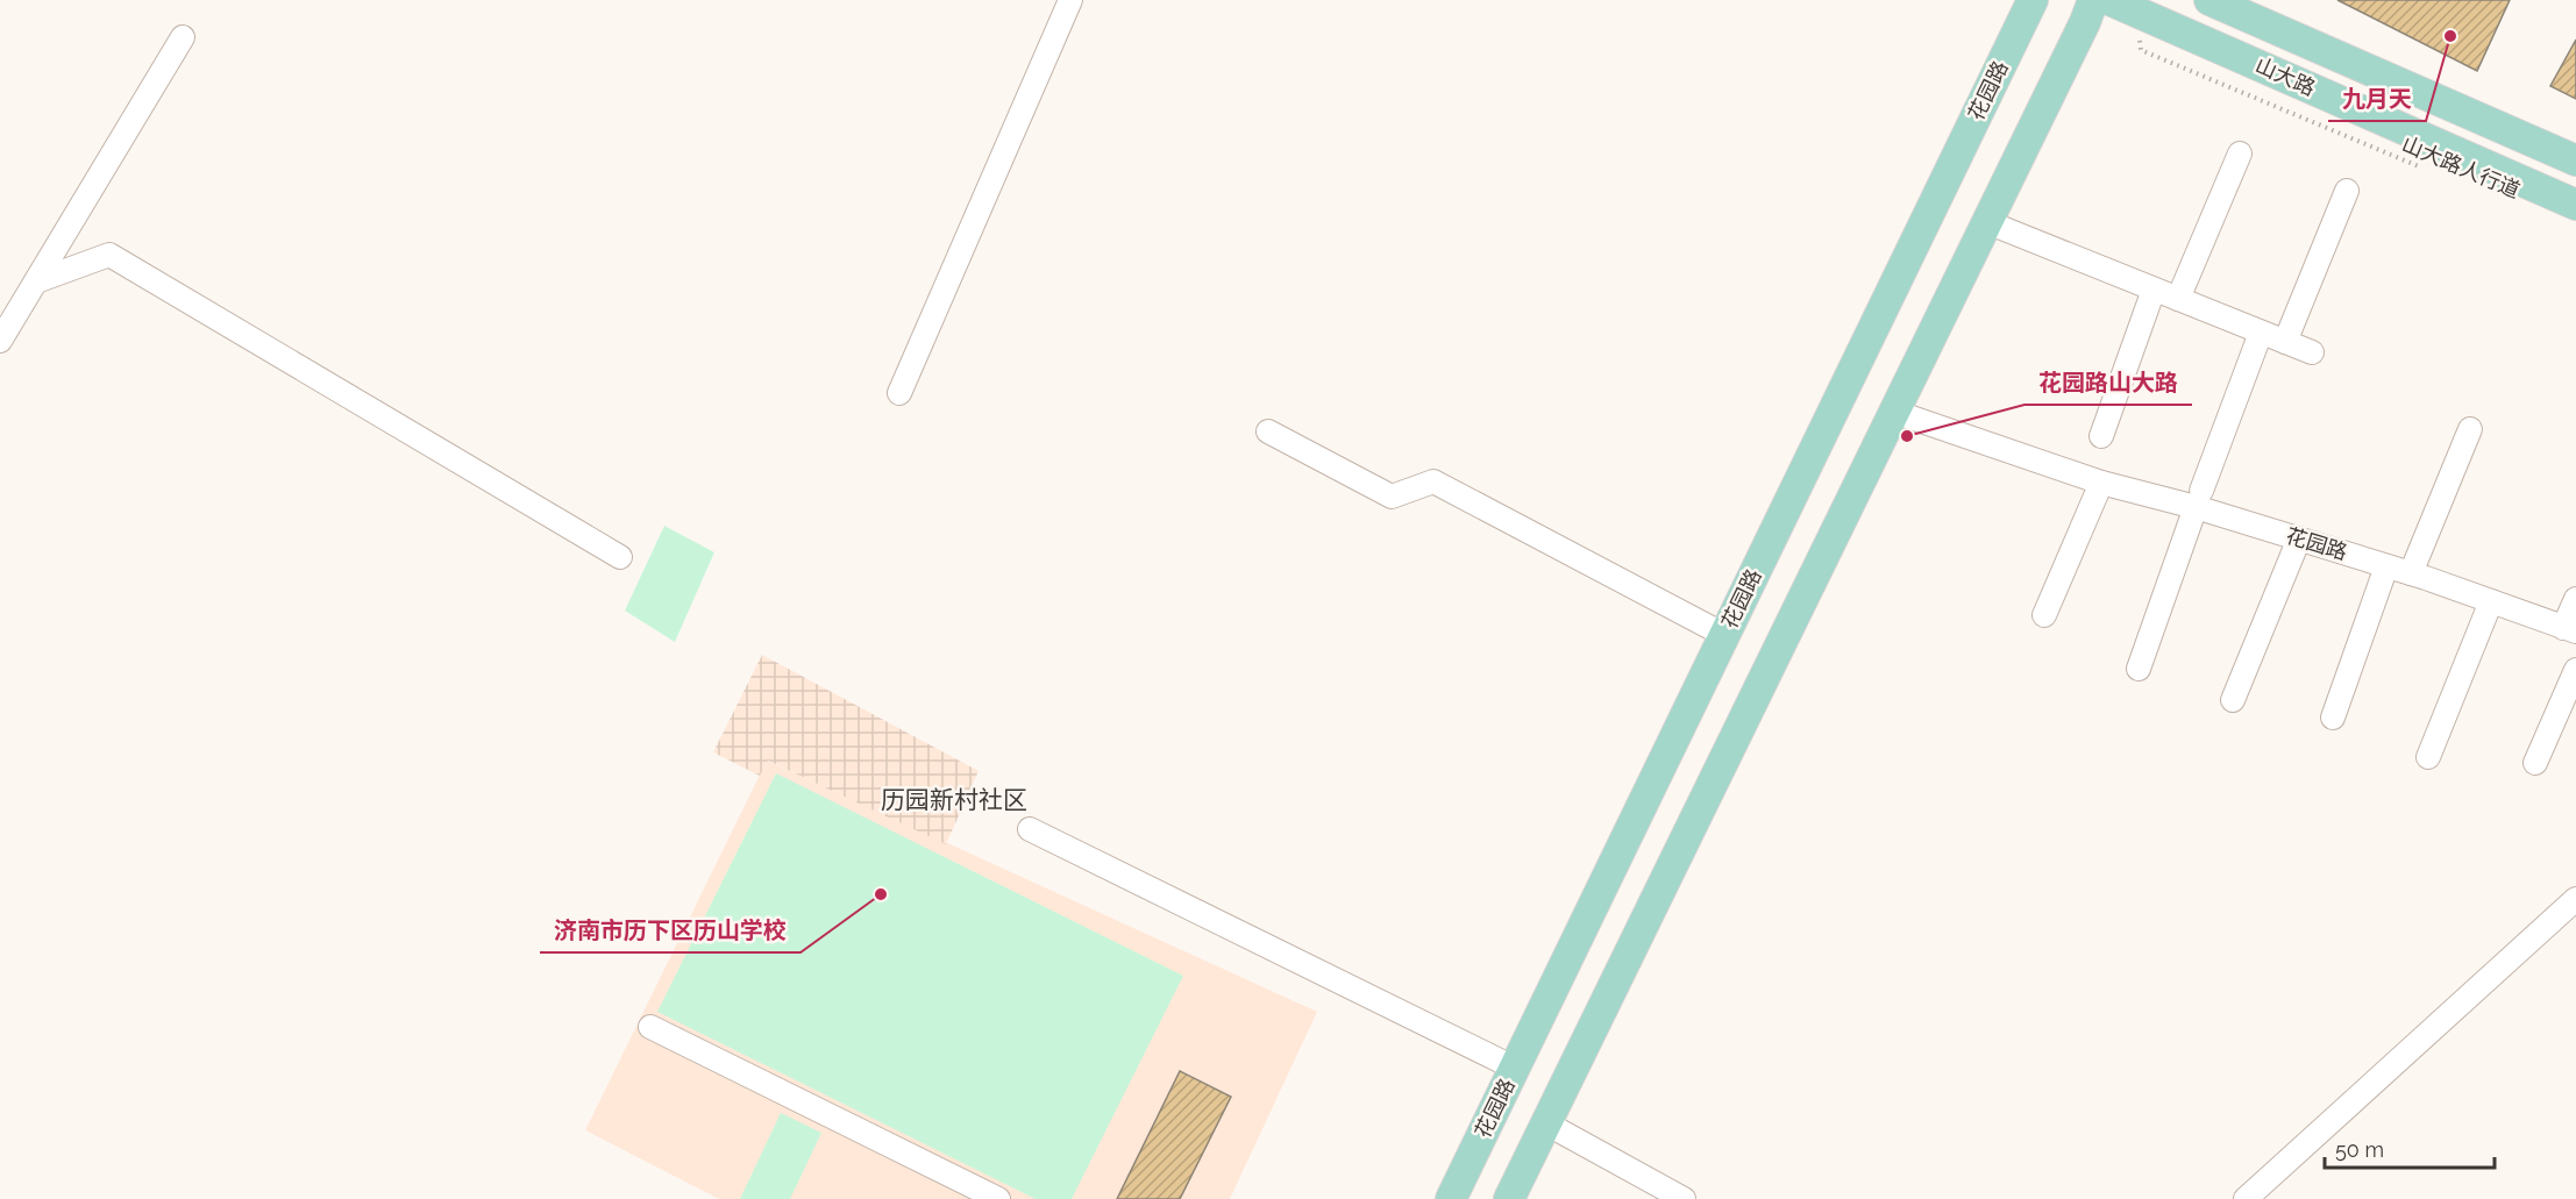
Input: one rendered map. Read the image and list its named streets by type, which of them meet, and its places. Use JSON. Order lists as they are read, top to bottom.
{
  "streets": {
    "main road": ["山大路", "花园路"],
    "path": ["山大路人行道"]
  },
  "districts": ["历园新村社区"],
  "places": ["九月天", "花园路山大路", "济南市历下区历山学校"],
  "scale_bar": "50 m"
}
